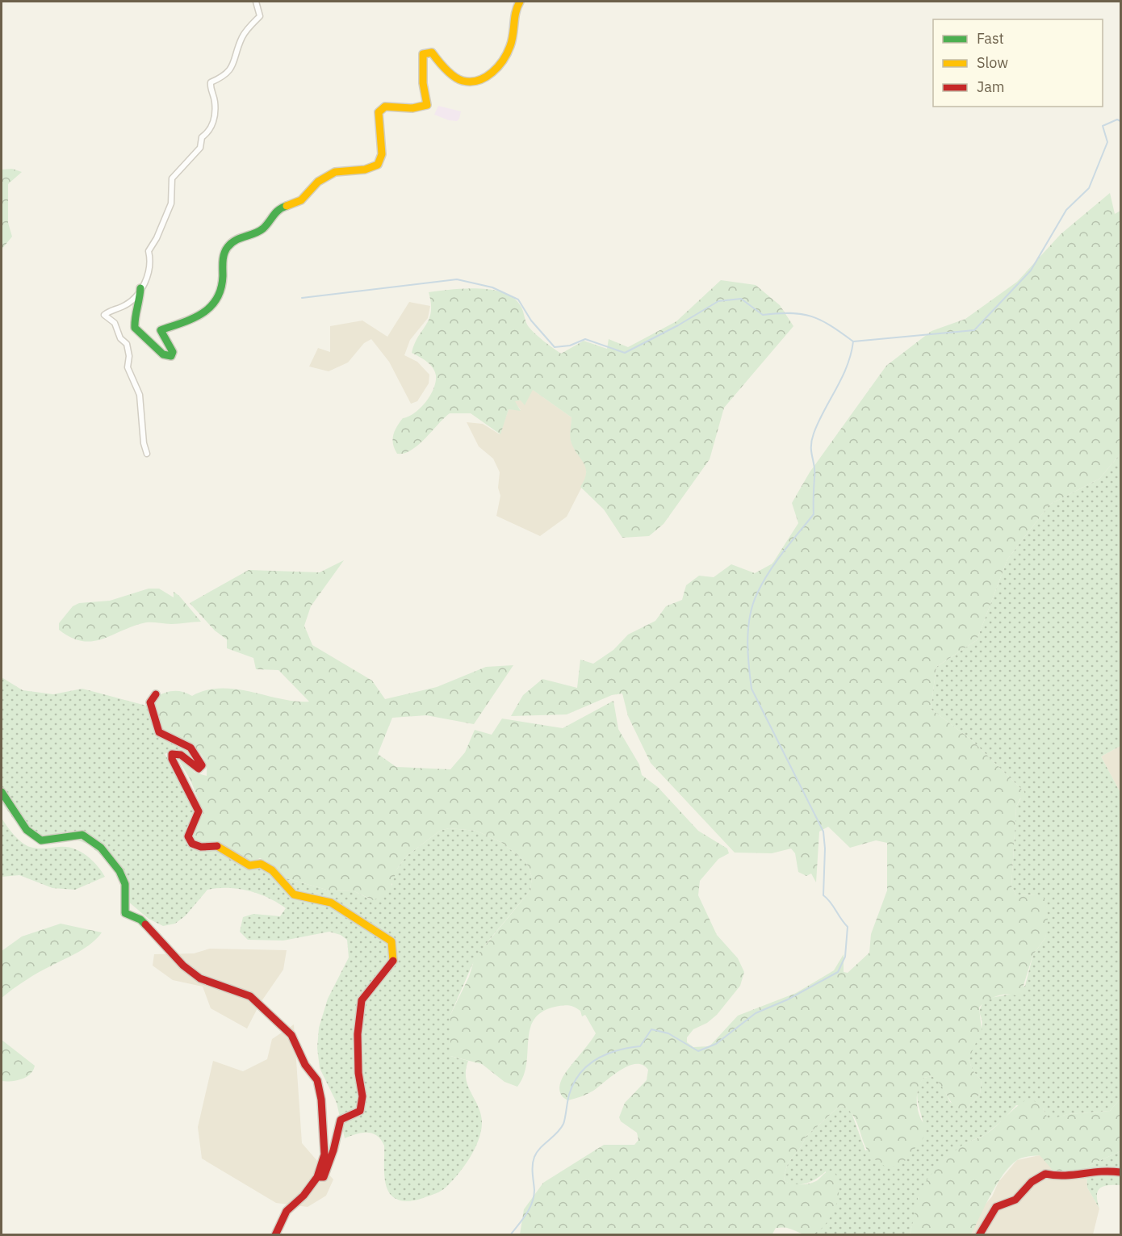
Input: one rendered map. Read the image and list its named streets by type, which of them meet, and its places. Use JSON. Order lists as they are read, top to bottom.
{
  "legend": ["Fast", "Slow", "Jam"]
}
